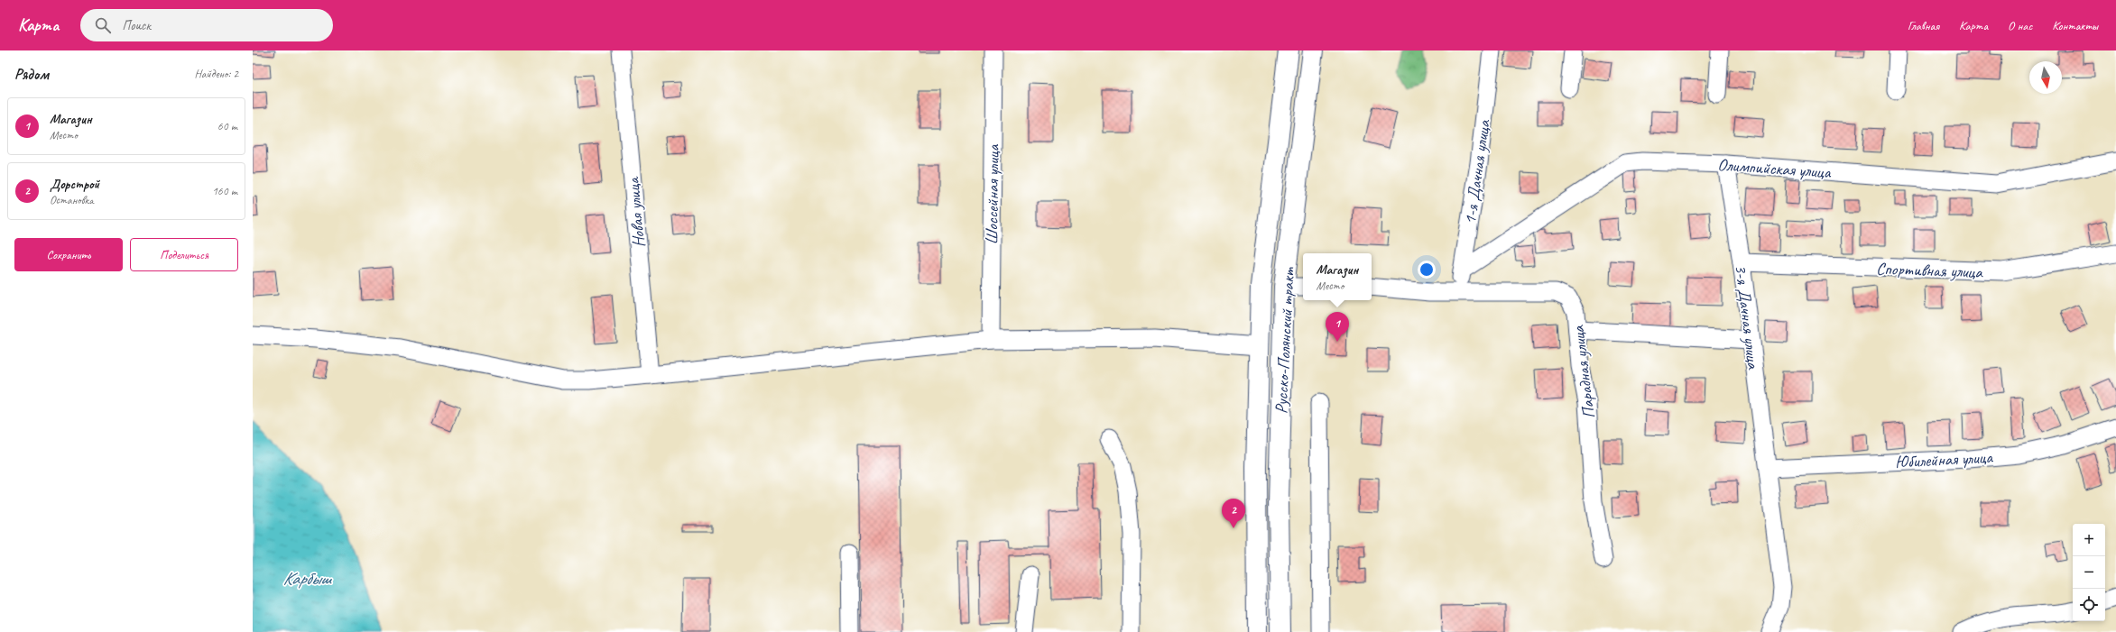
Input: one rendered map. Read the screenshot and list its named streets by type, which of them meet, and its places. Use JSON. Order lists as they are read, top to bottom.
{
  "streets": {
    "main road": ["Русско-Полянский тракт"],
    "street": [
      "Олимпийская улица",
      "1-я Дачная улица",
      "Шоссейная улица",
      "Новая улица",
      "Спортивная улица",
      "3-я Дачная улица",
      "Парадная улица",
      "Юбилейная улица"
    ]
  },
  "crossings": [
    ["Олимпийская улица", "1-я Дачная улица"],
    ["Олимпийская улица", "3-я Дачная улица"],
    ["1-я Дачная улица", "Парадная улица"],
    ["Спортивная улица", "3-я Дачная улица"],
    ["3-я Дачная улица", "Юбилейная улица"]
  ],
  "water": ["Карбыш"],
  "north": "bottom",
  "page": {
    "header": "Карта",
    "search": "Поиск",
    "nav": [
      "Главная",
      "Карта",
      "О нас",
      "Контакты"
    ],
    "heading": ["Рядом", "Найдено: 2"],
    "list": [
      {
        "mark": "1",
        "name": "Магазин",
        "note": "Место",
        "value": "60 m"
      },
      {
        "mark": "2",
        "name": "Дорстрой",
        "note": "Остановка",
        "value": "160 m"
      }
    ],
    "buttons": ["Сохранить", "Поделиться"],
    "popup": ["Магазин", "Место"],
    "pins": ["1", "2"],
    "map_buttons": ["+", "−"]
  }
}
